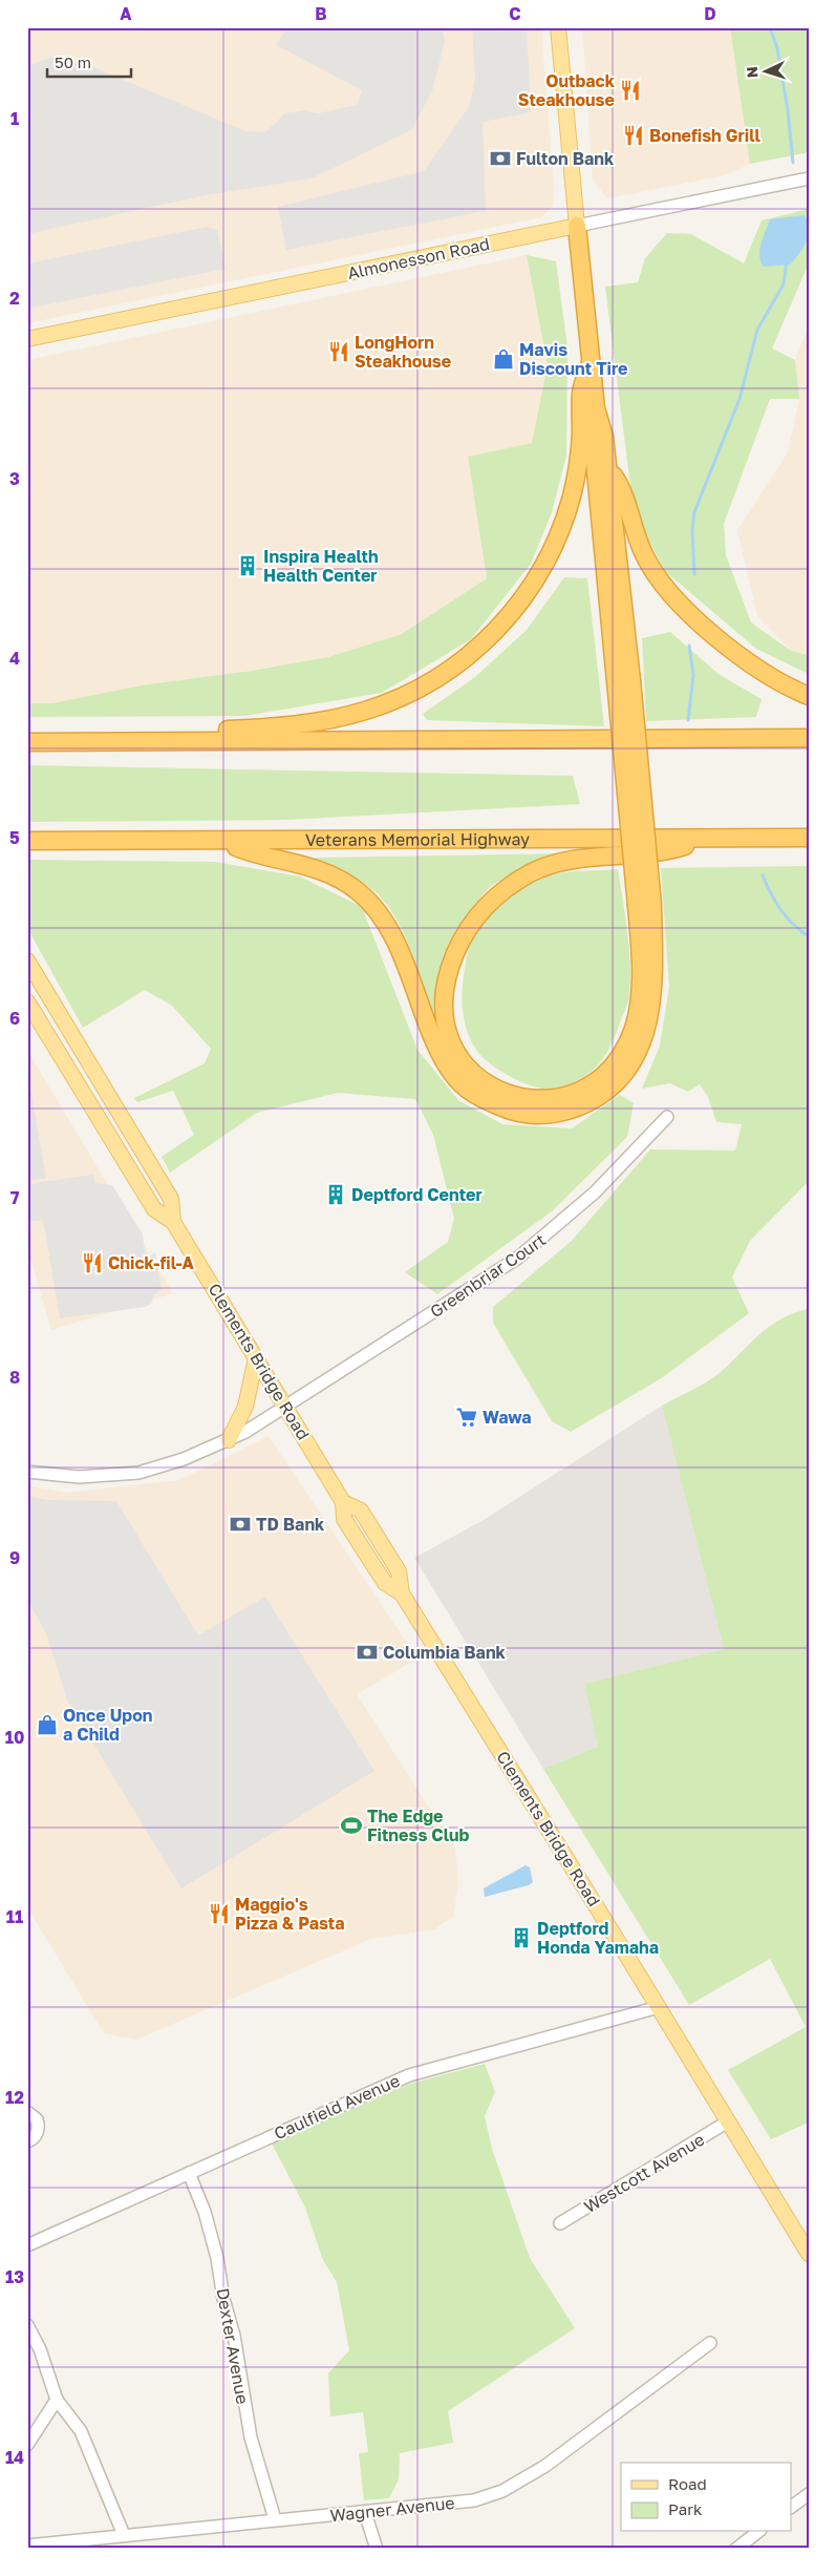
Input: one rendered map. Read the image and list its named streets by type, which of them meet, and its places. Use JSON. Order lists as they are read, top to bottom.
{
  "streets": {
    "highway": ["Veterans Memorial Highway"],
    "main road": ["Almonesson Road", "Clements Bridge Road"],
    "street": [
      "Greenbriar Court",
      "Caulfield Avenue",
      "Westcott Avenue",
      "Dexter Avenue",
      "Wagner Avenue"
    ]
  },
  "crossings": [
    ["Greenbriar Court", "Clements Bridge Road"],
    ["Clements Bridge Road", "Caulfield Avenue"],
    ["Clements Bridge Road", "Westcott Avenue"],
    ["Caulfield Avenue", "Dexter Avenue"],
    ["Dexter Avenue", "Wagner Avenue"]
  ],
  "places": {
    "restaurant": [
      "Outback Steakhouse",
      "Bonefish Grill",
      "LongHorn Steakhouse",
      "Chick-fil-A",
      "Maggio's Pizza & Pasta"
    ],
    "bank": ["Fulton Bank", "TD Bank", "Columbia Bank"],
    "shop": ["Mavis Discount Tire", "Once Upon a Child"],
    "building": ["Inspira Health Health Center", "Deptford Center", "Deptford Honda Yamaha"],
    "supermarket": ["Wawa"],
    "sports": ["The Edge Fitness Club"]
  },
  "legend": ["Road", "Park"],
  "scale_bar": "50 m",
  "north": "left",
  "grid": {
    "columns": [
      "A",
      "B",
      "C",
      "D"
    ],
    "rows": [
      "1",
      "2",
      "3",
      "4",
      "5",
      "6",
      "7",
      "8",
      "9",
      "10",
      "11",
      "12",
      "13",
      "14"
    ]
  }
}
